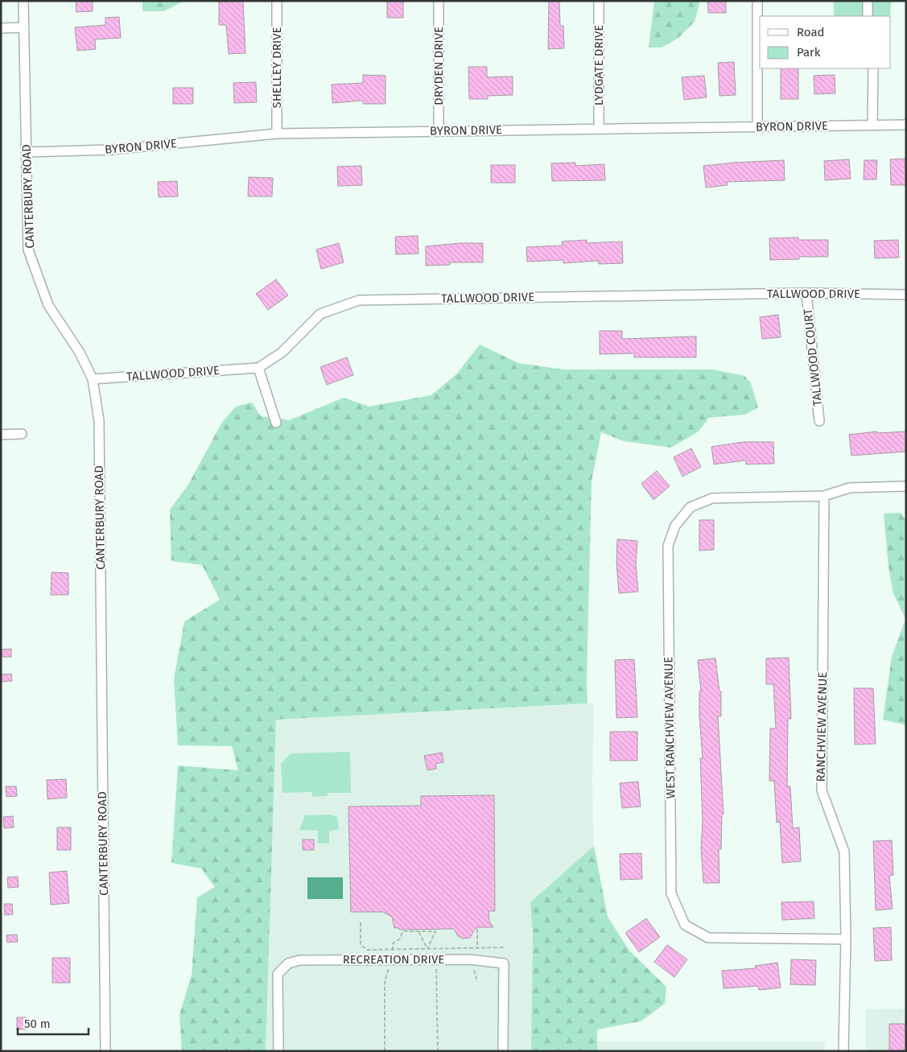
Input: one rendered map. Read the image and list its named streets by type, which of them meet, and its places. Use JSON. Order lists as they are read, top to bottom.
{
  "streets": {
    "street": [
      "LYDGATE DRIVE",
      "DRYDEN DRIVE",
      "SHELLEY DRIVE",
      "BYRON DRIVE",
      "CANTERBURY ROAD",
      "TALLWOOD DRIVE",
      "TALLWOOD COURT",
      "RANCHVIEW AVENUE",
      "WEST RANCHVIEW AVENUE",
      "RECREATION DRIVE"
    ]
  },
  "crossings": [
    ["LYDGATE DRIVE", "BYRON DRIVE"],
    ["DRYDEN DRIVE", "BYRON DRIVE"],
    ["SHELLEY DRIVE", "BYRON DRIVE"],
    ["BYRON DRIVE", "CANTERBURY ROAD"],
    ["CANTERBURY ROAD", "TALLWOOD DRIVE"],
    ["TALLWOOD DRIVE", "TALLWOOD COURT"],
    ["RANCHVIEW AVENUE", "WEST RANCHVIEW AVENUE"]
  ],
  "legend": ["Road", "Park"],
  "scale_bar": "50 m"
}
